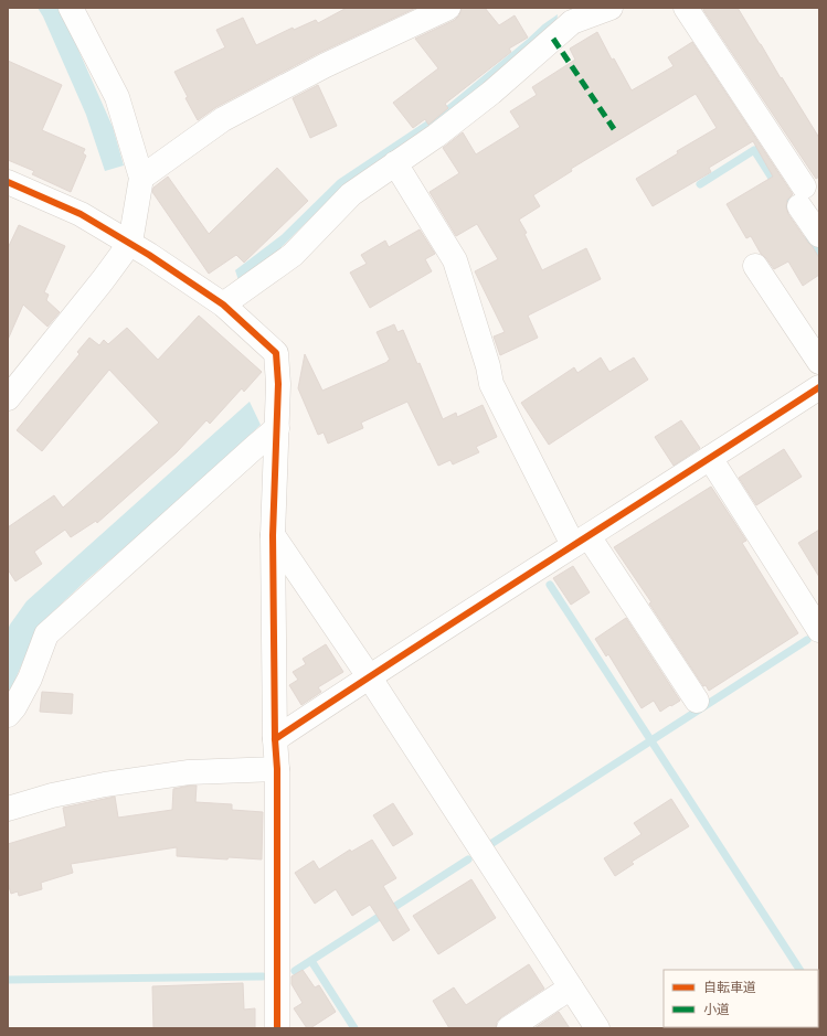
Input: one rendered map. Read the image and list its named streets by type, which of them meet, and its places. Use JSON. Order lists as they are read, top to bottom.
{
  "legend": ["自転車道", "小道"]
}
